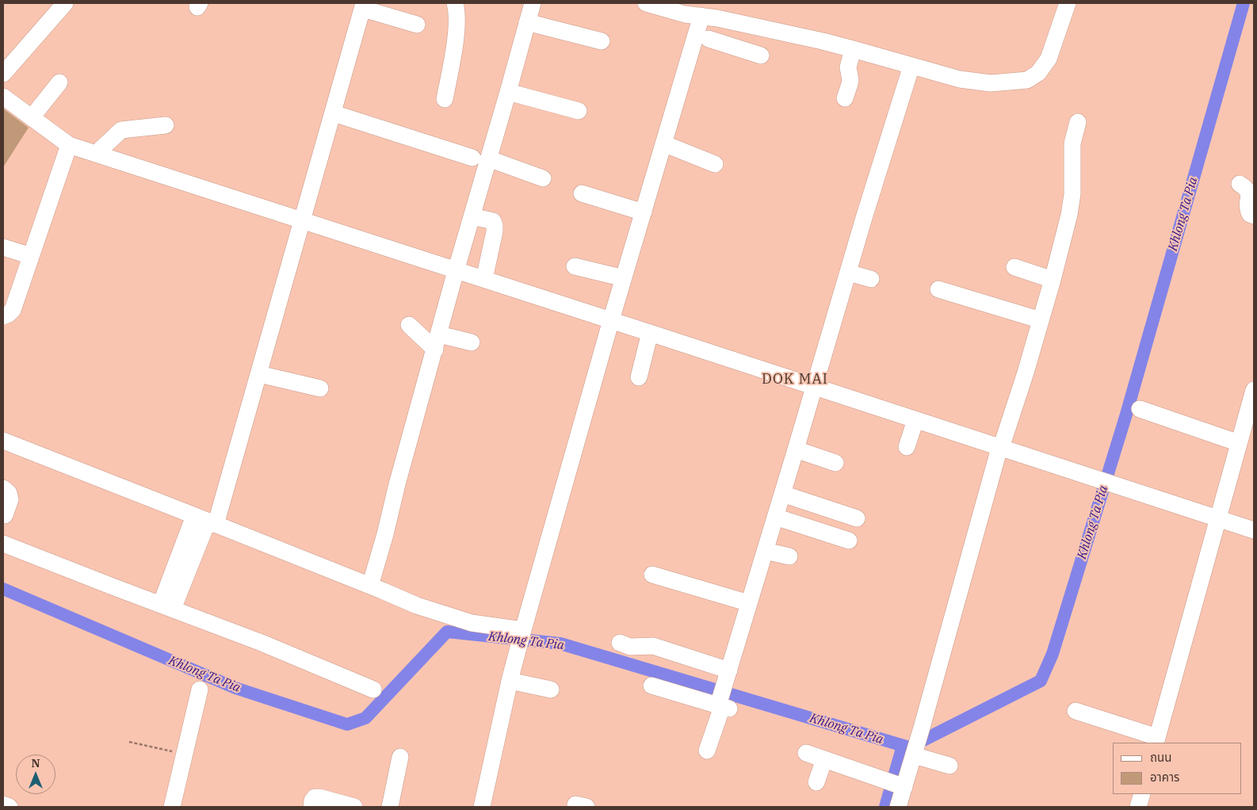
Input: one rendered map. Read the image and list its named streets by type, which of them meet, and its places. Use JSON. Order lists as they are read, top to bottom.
{
  "districts": ["DOK MAI"],
  "water": ["Khlong Ta Pia"],
  "legend": ["ถนน", "อาคาร"],
  "north": "top"
}
